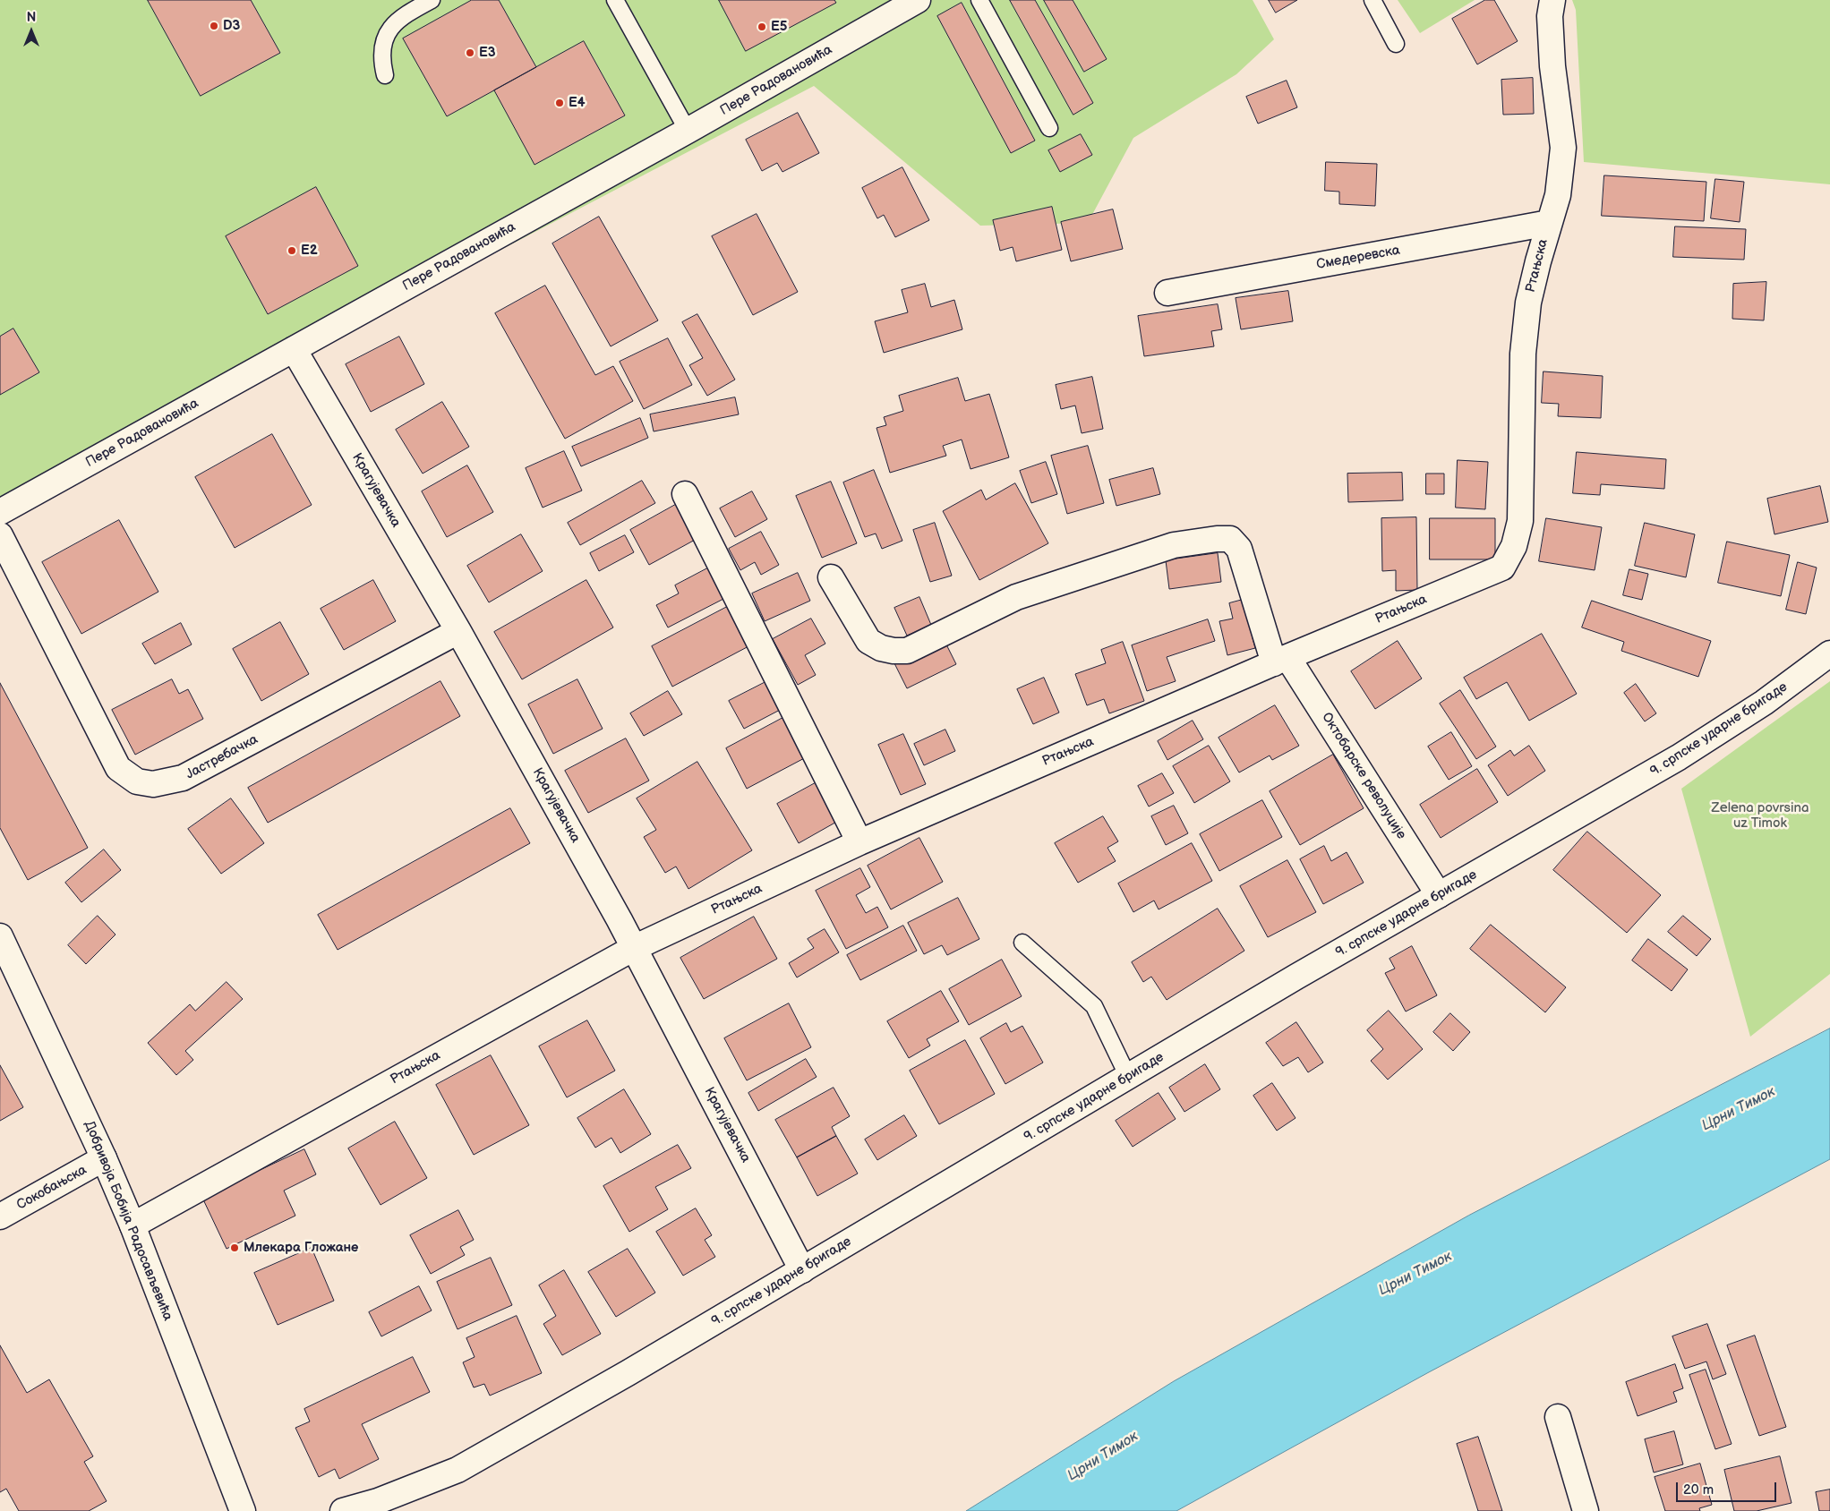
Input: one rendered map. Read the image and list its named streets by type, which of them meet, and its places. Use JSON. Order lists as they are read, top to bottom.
{
  "streets": {
    "street": [
      "Пере Радовановића",
      "Смедеревска",
      "Ртањска",
      "Крагујевачка",
      "9. српске ударне бригаде",
      "Јастребачка",
      "Октобарске револуције",
      "Сокобањска",
      "Добривоја Бобија Радосављевића"
    ]
  },
  "crossings": [
    ["Пере Радовановића", "Крагујевачка"],
    ["Смедеревска", "Ртањска"],
    ["Ртањска", "Крагујевачка"],
    ["Ртањска", "Октобарске револуције"],
    ["Ртањска", "Добривоја Бобија Радосављевића"],
    ["Крагујевачка", "9. српске ударне бригаде"],
    ["Крагујевачка", "Јастребачка"],
    ["9. српске ударне бригаде", "Октобарске револуције"],
    ["Сокобањска", "Добривоја Бобија Радосављевића"]
  ],
  "water": ["Црни Тимок"],
  "parks": ["Zelena povrsina uz Timok"],
  "places": [
    "D3",
    "E5",
    "E3",
    "E4",
    "E2",
    "Млекара Гложане"
  ],
  "scale_bar": "20 m",
  "north": "top"
}
